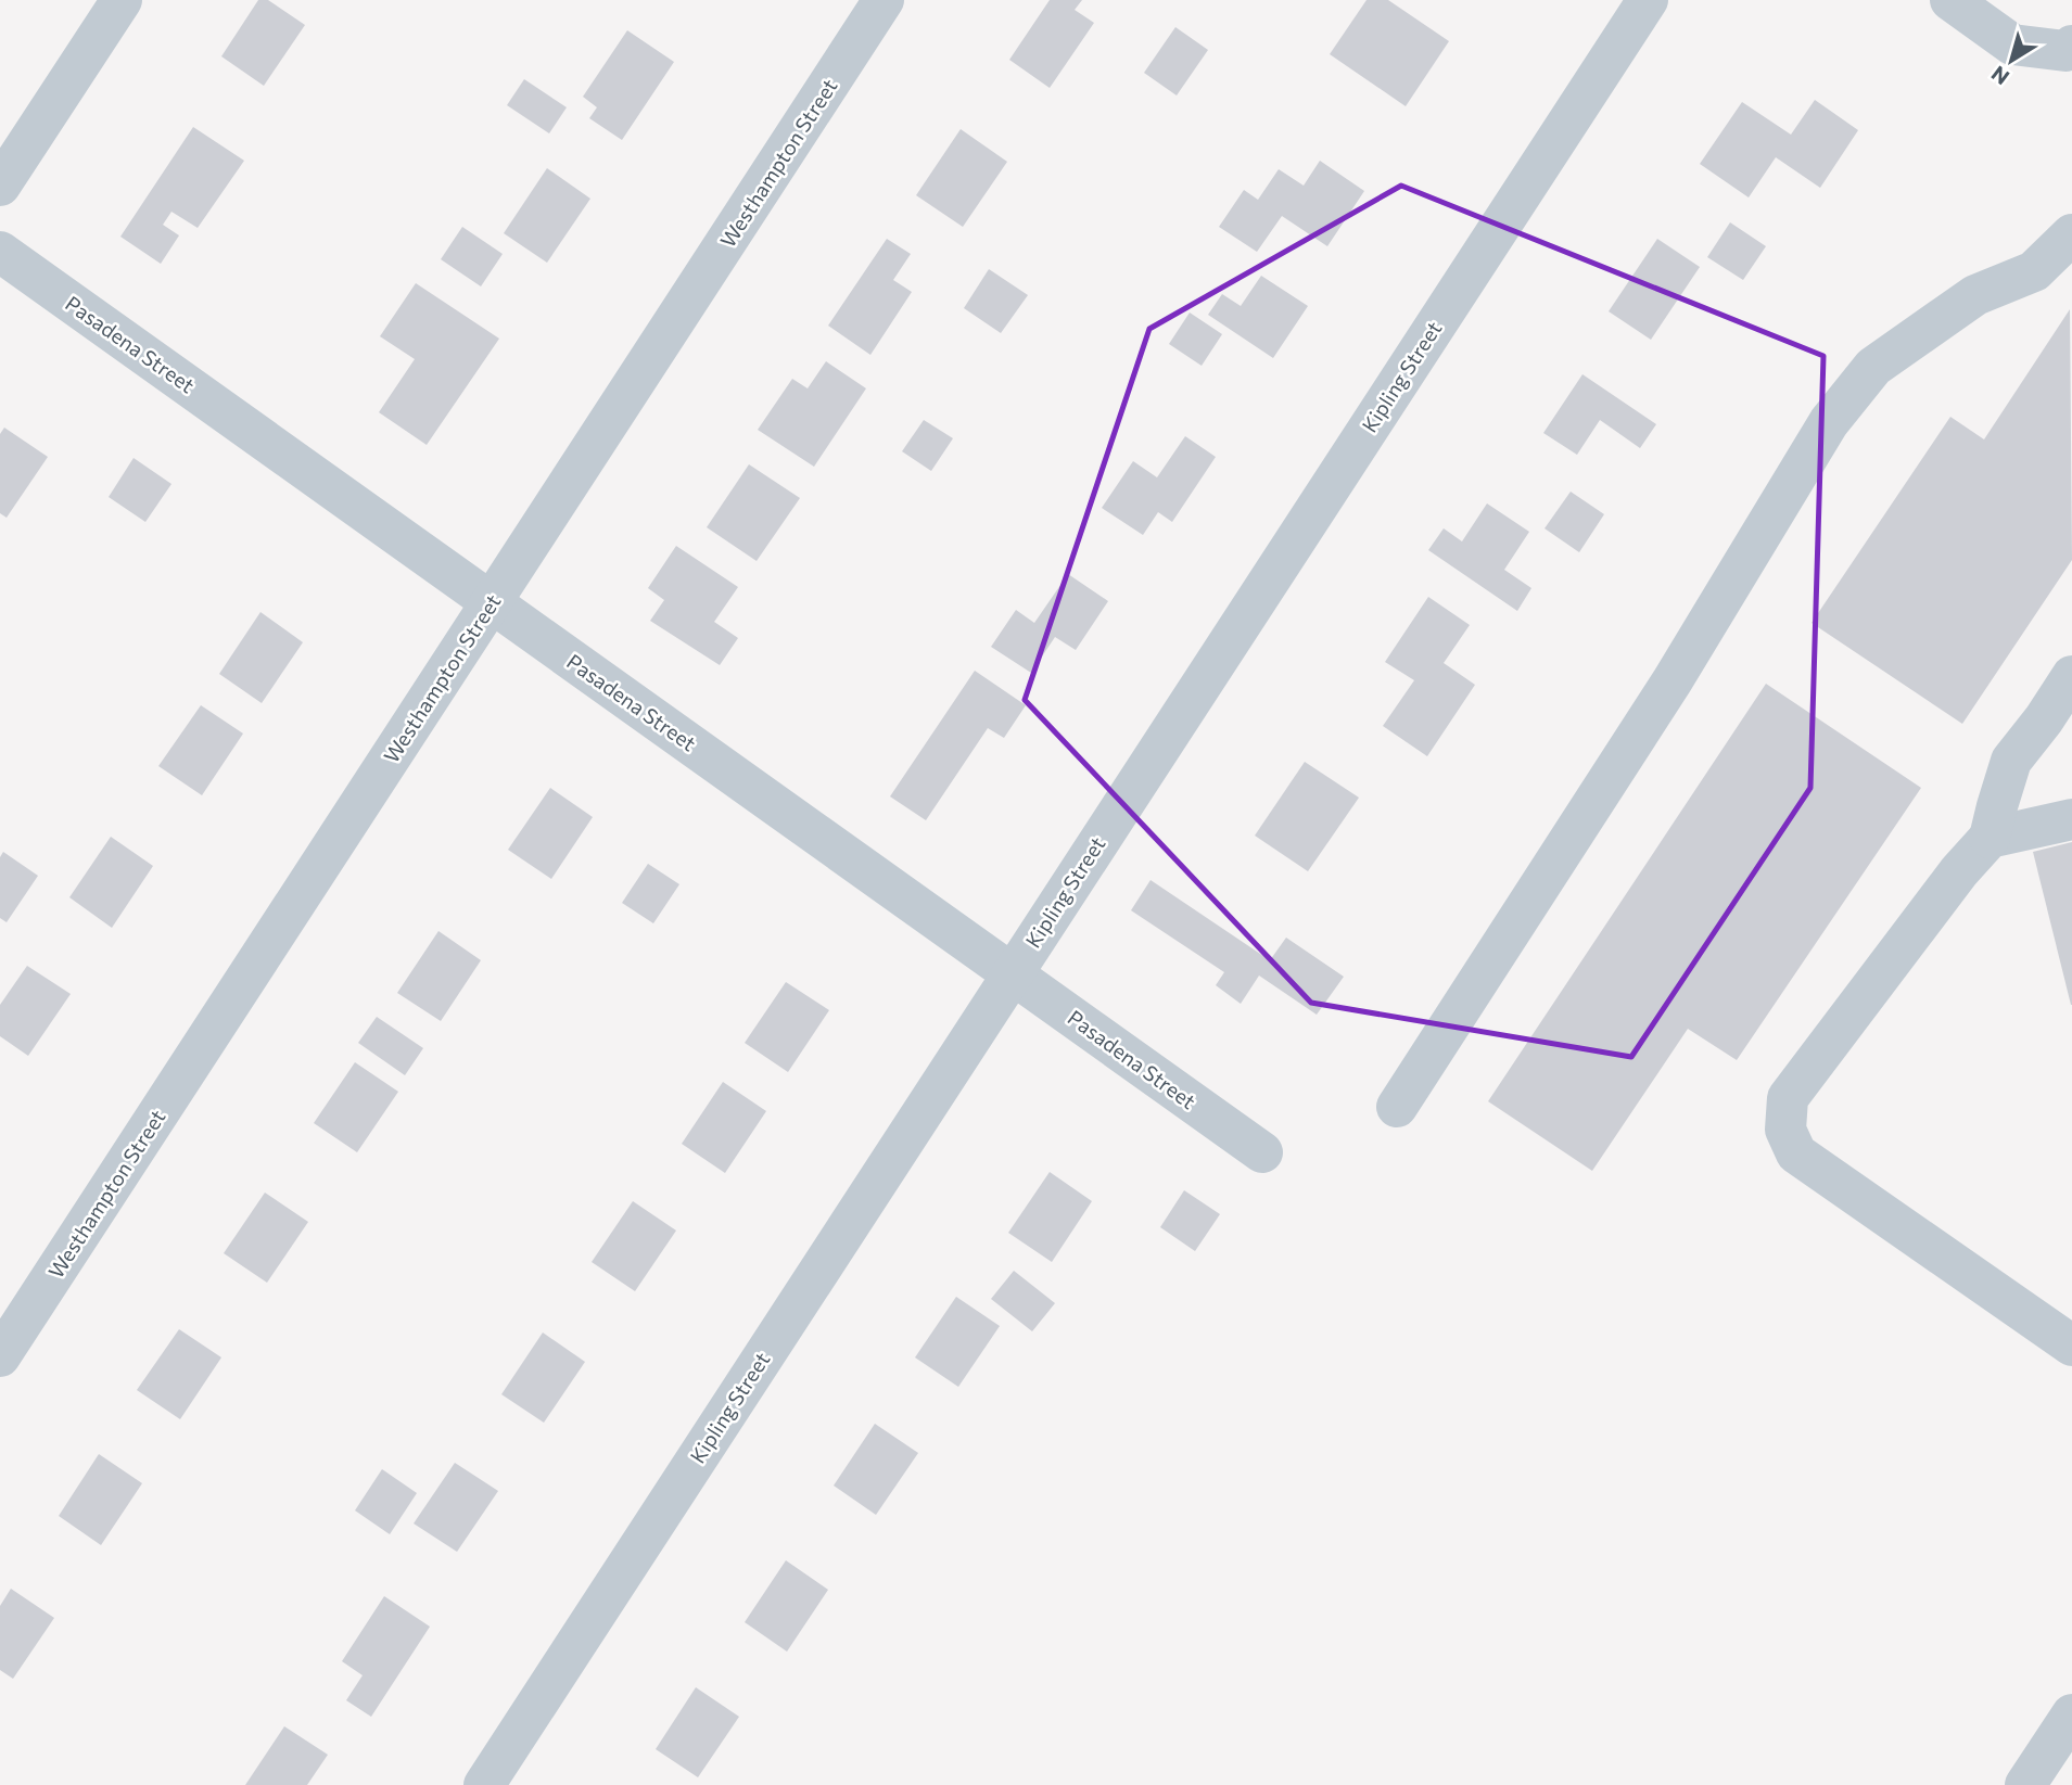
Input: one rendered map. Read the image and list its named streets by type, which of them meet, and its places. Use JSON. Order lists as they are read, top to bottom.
{
  "streets": {
    "street": ["Westhampton Street", "Pasadena Street", "Kipling Street"]
  },
  "crossings": [
    ["Westhampton Street", "Pasadena Street"],
    ["Pasadena Street", "Kipling Street"]
  ],
  "north": "bottom left"
}
